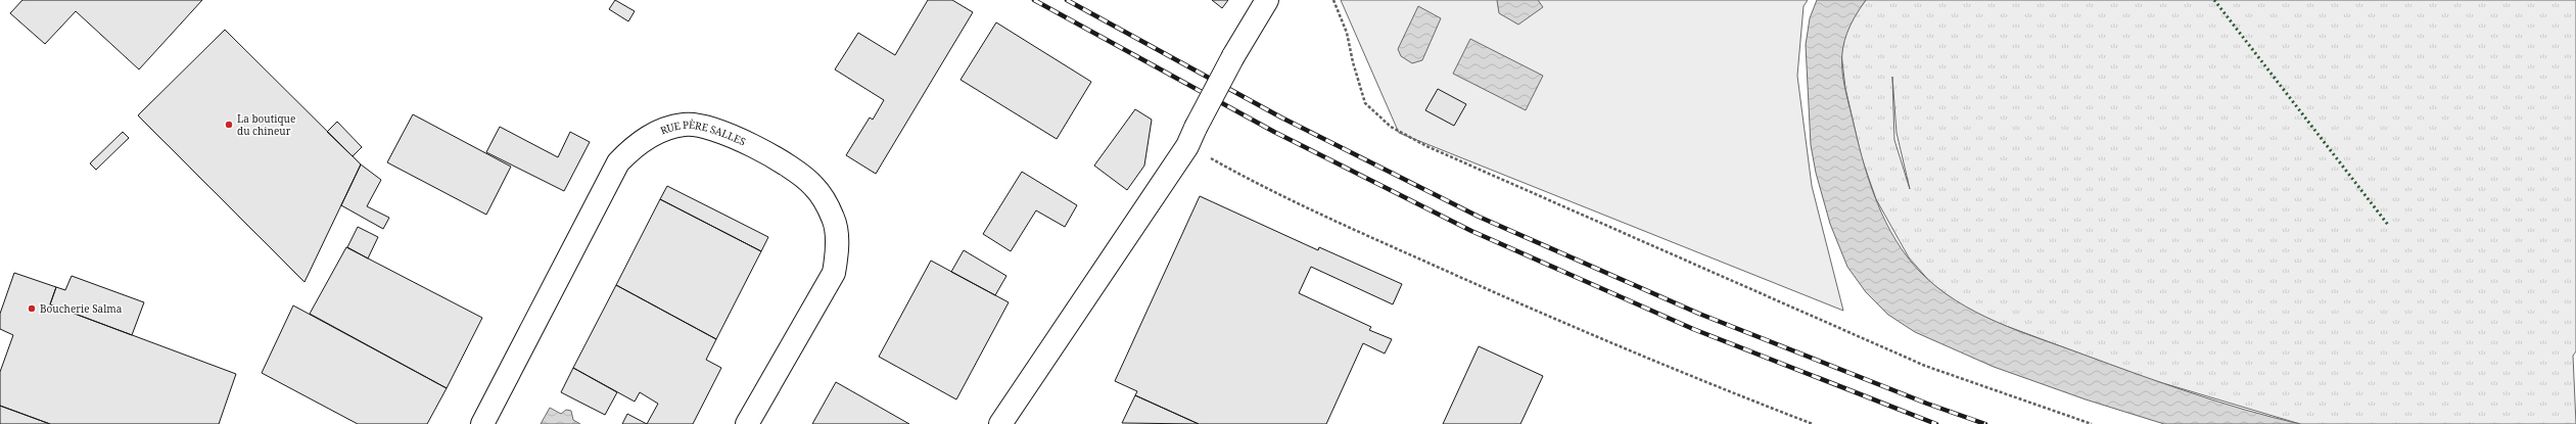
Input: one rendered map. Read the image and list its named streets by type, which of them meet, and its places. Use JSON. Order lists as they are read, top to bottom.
{
  "streets": {
    "street": ["RUE PÈRE SALLES"]
  },
  "places": ["La boutique du chineur", "Boucherie Salma"]
}
